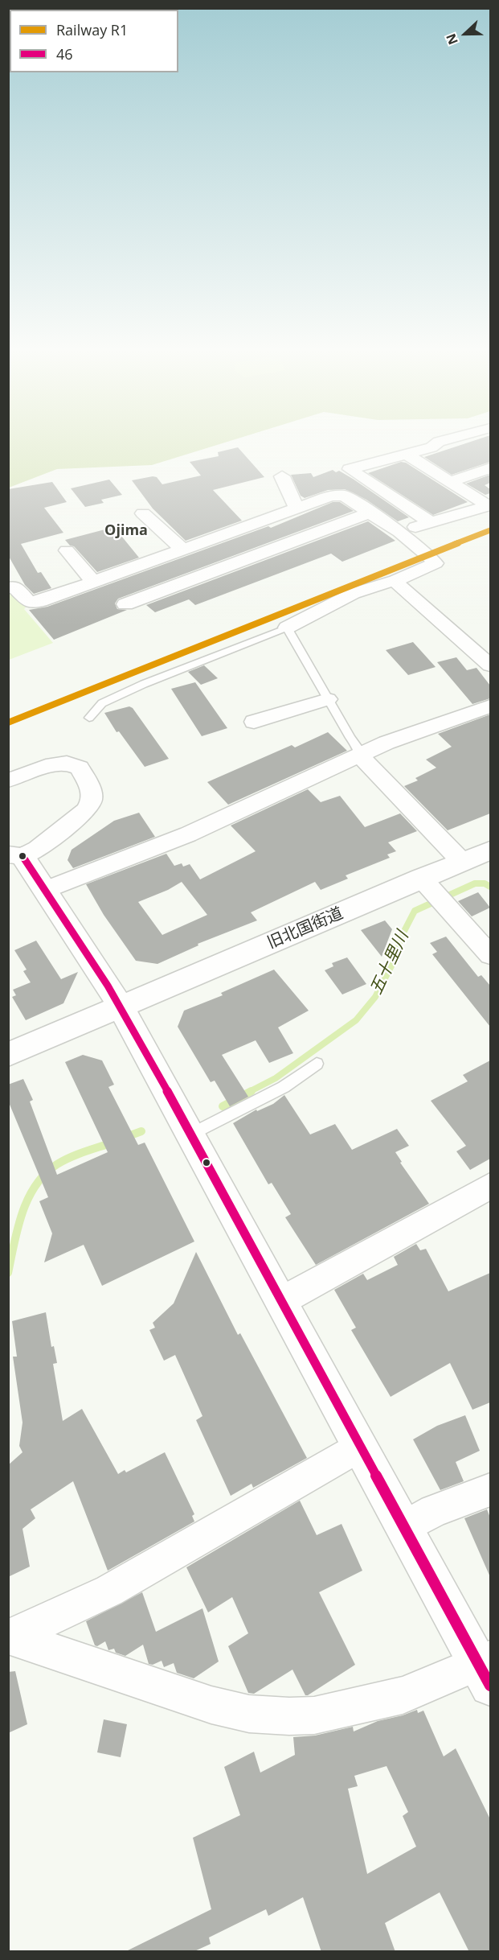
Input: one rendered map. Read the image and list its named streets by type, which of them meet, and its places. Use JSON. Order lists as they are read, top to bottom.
{
  "streets": {
    "main road": ["旧北国街道"]
  },
  "districts": ["Ojima"],
  "water": ["五十里川"],
  "lines": ["rail line R1", "transit line 46"],
  "legend": ["Railway R1", "46"],
  "north": "left"
}
